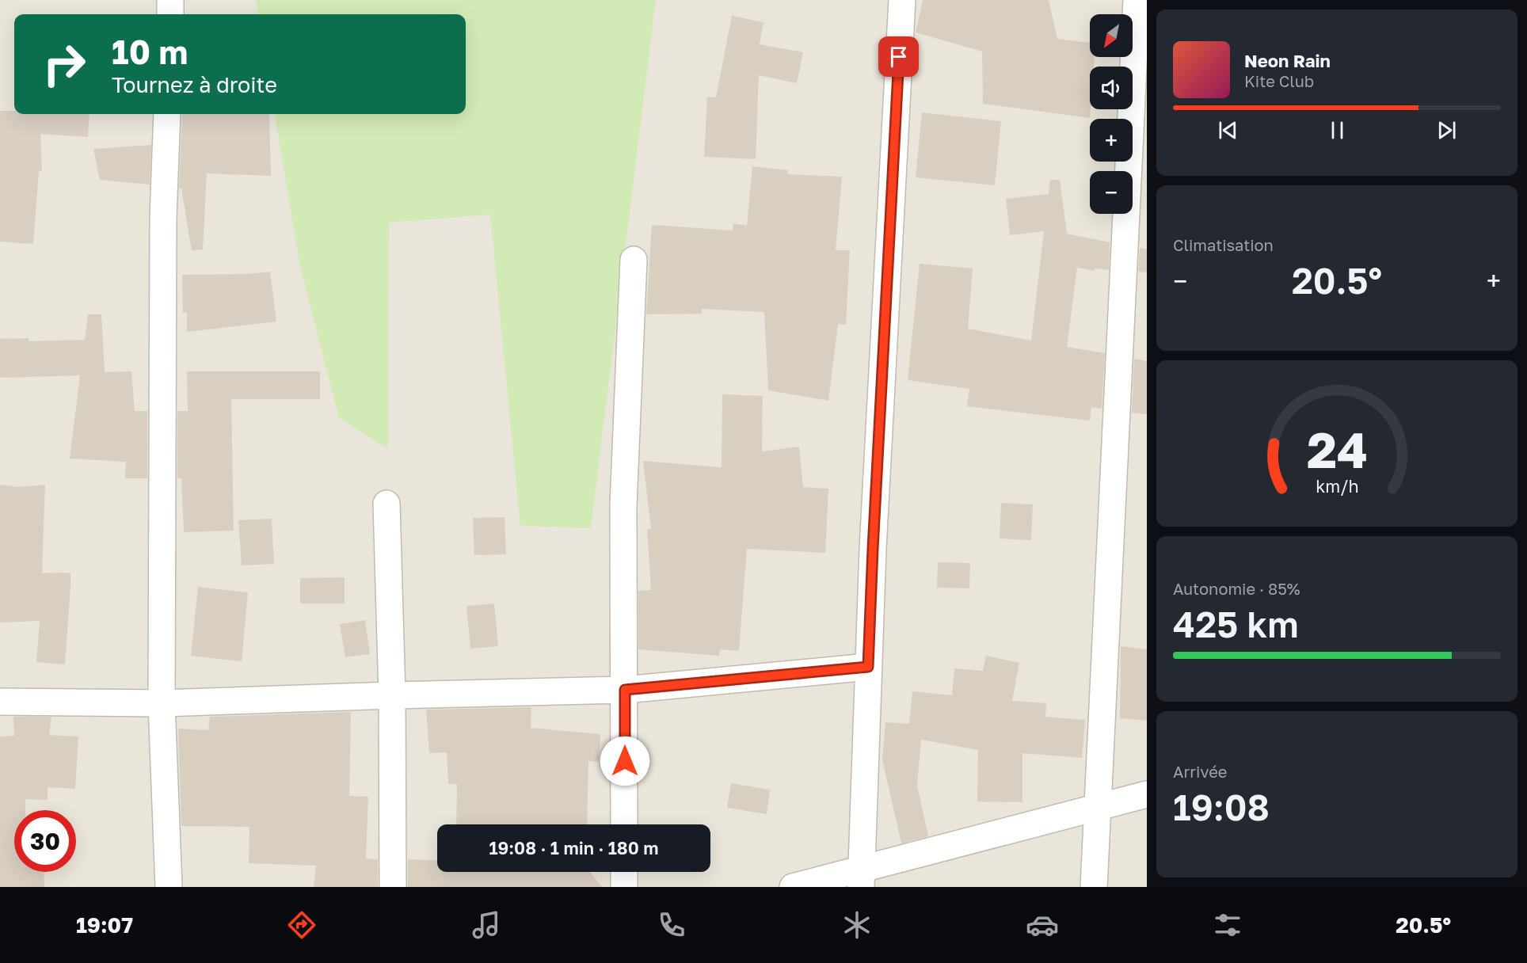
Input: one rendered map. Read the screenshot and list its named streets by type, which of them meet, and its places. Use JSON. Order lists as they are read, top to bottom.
{
  "north": "bottom left",
  "page": {
    "map_buttons": ["+", "−"],
    "turn": ["10 m", "Tournez à droite"],
    "song": ["Neon Rain", "Kite Club"],
    "tile": [
      "Climatisation",
      ["Autonomie · 85%", "425 km"],
      ["Arrivée", "19:08"]
    ],
    "heat": ["−", "20.5°", "+"],
    "limit": "30",
    "trip": "19:08 · 1 min · 180 m",
    "tabs": ["19:07", "20.5°"],
    "gauge": ["24", "km/h"]
  }
}
